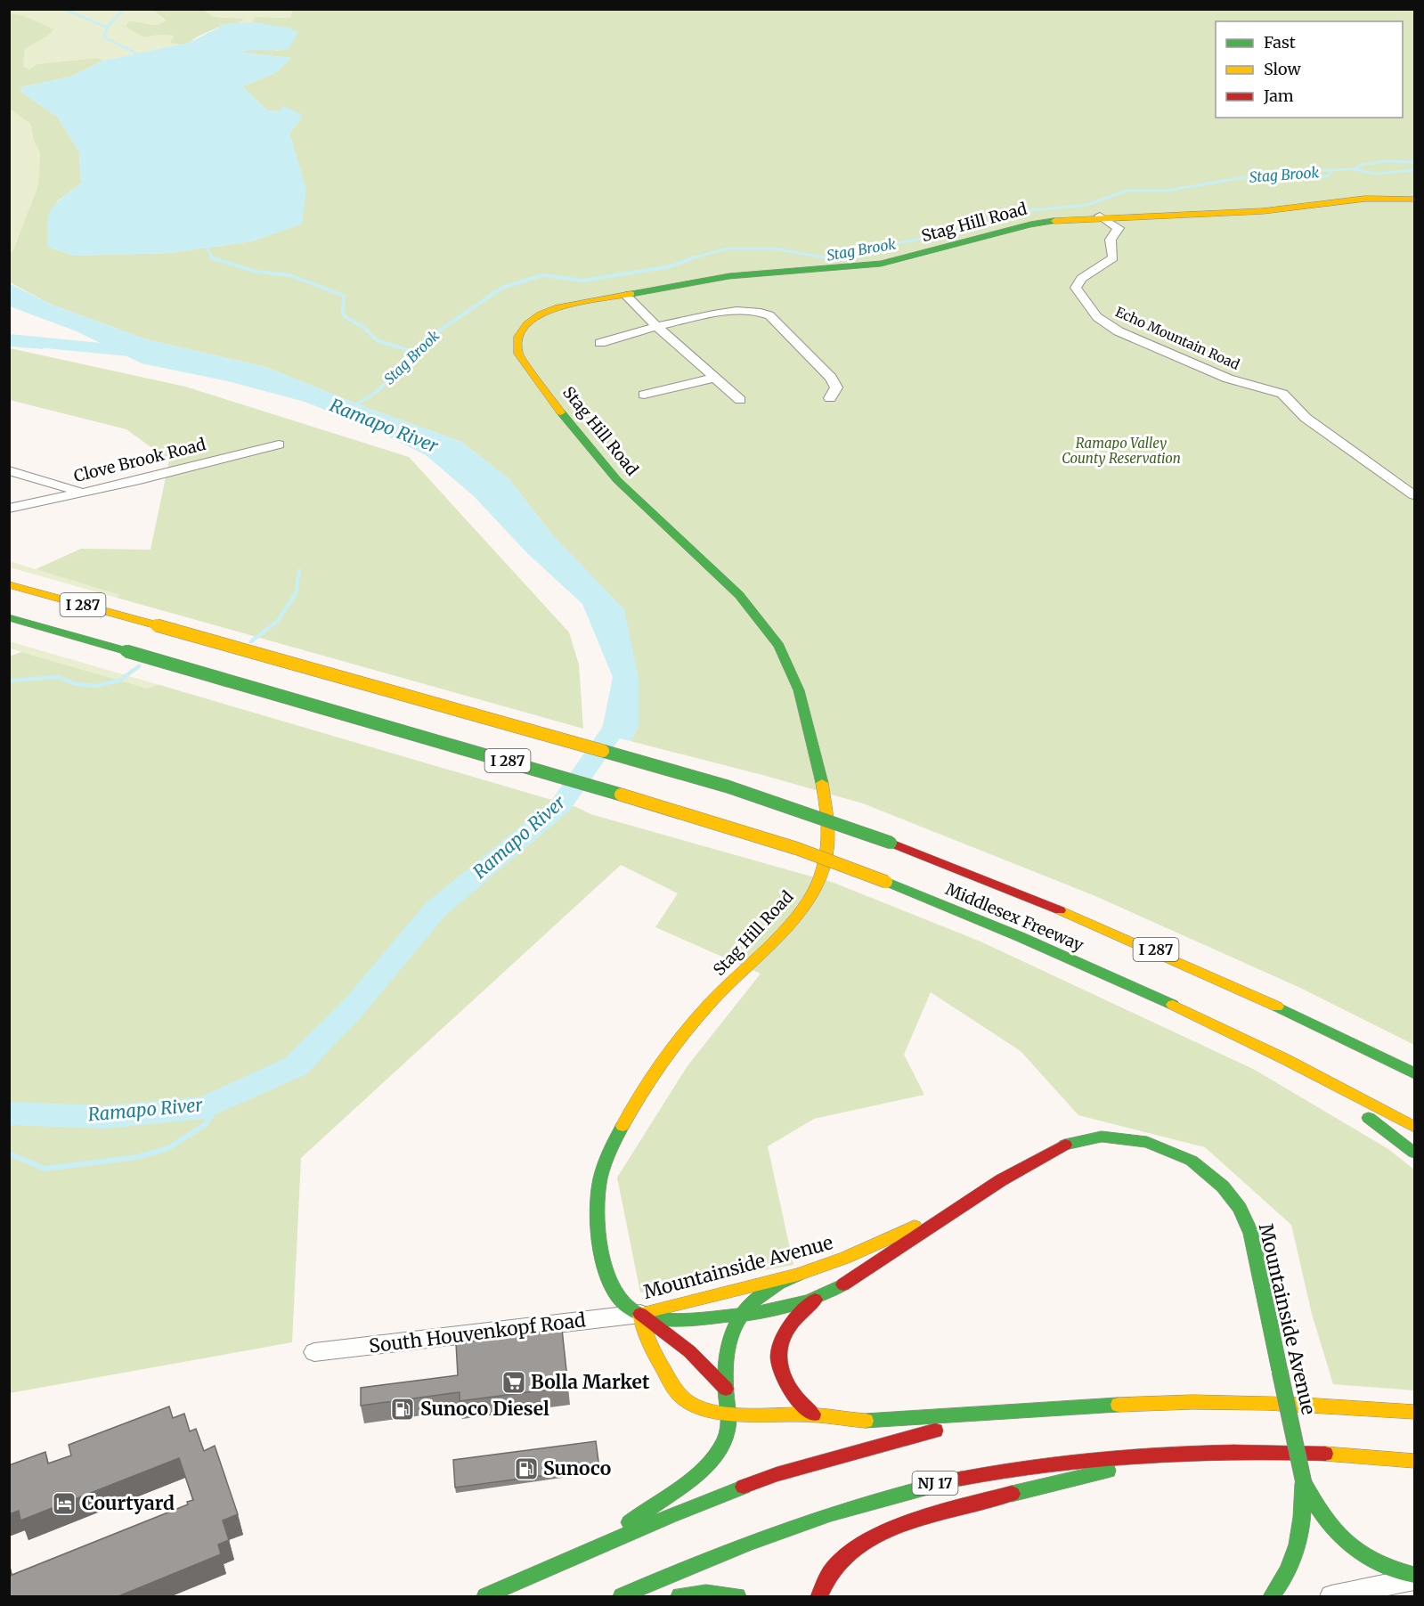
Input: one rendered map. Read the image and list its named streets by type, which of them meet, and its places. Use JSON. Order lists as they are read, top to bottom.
{
  "streets": {
    "main road": [
      "Stag Hill Road",
      "I 287",
      "Middlesex Freeway",
      "Mountainside Avenue",
      "NJ 17"
    ],
    "street": ["Echo Mountain Road", "Clove Brook Road", "South Houvenkopf Road"]
  },
  "crossings": [
    ["Stag Hill Road", "Echo Mountain Road"],
    ["Stag Hill Road", "Mountainside Avenue"],
    ["Stag Hill Road", "South Houvenkopf Road"],
    ["I 287", "Middlesex Freeway"],
    ["Mountainside Avenue", "South Houvenkopf Road"]
  ],
  "water": ["Stag Brook", "Ramapo River"],
  "parks": ["Ramapo Valley County Reservation"],
  "places": {
    "supermarket": ["Bolla Market"],
    "fuel station": ["Sunoco Diesel", "Sunoco"],
    "hotel": ["Courtyard"]
  },
  "legend": ["Fast", "Slow", "Jam"]
}
